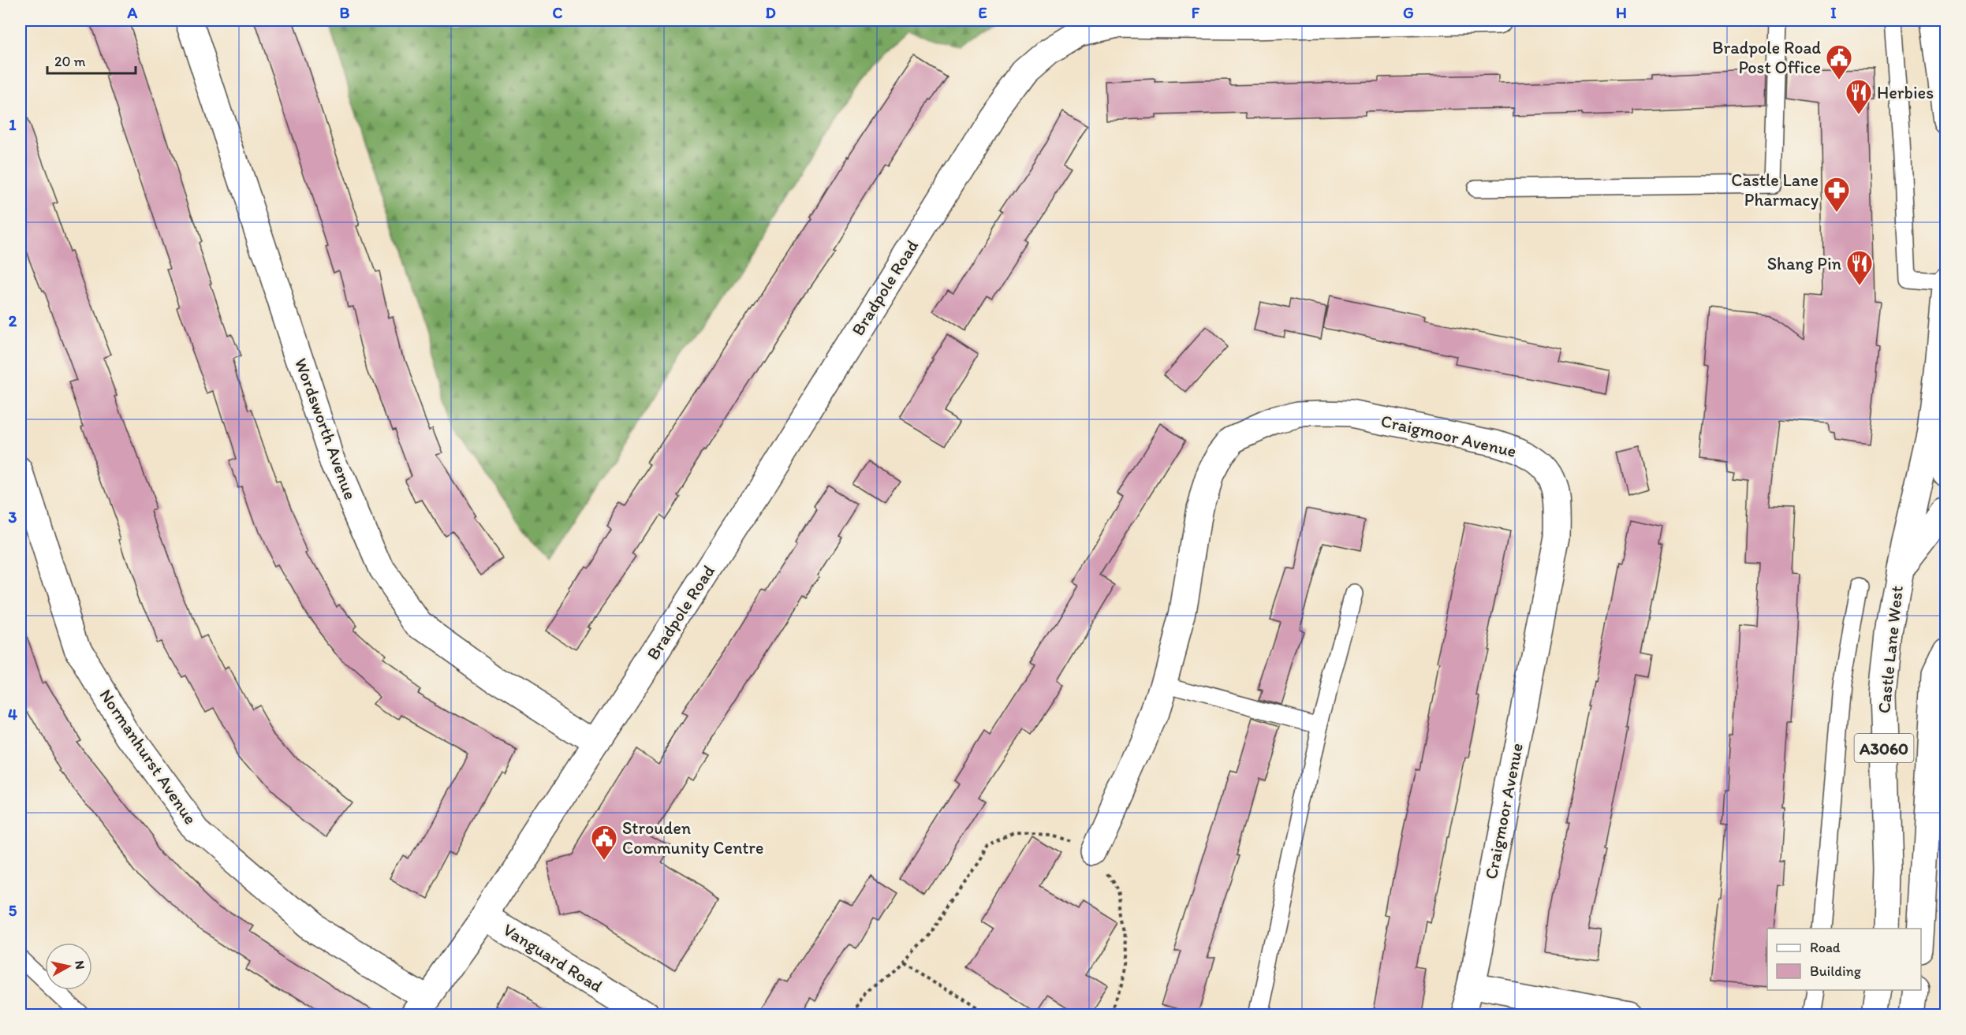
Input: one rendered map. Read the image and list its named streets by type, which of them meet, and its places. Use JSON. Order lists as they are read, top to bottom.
{
  "streets": {
    "street": [
      "Bradpole Road",
      "Wordsworth Avenue",
      "Craigmoor Avenue",
      "Castle Lane West",
      "A3060",
      "Normanhurst Avenue",
      "Vanguard Road"
    ]
  },
  "crossings": [
    ["Bradpole Road", "Wordsworth Avenue"],
    ["Bradpole Road", "Normanhurst Avenue"],
    ["Bradpole Road", "Vanguard Road"]
  ],
  "places": {
    "public building": ["Bradpole Road Post Office", "Strouden Community Centre"],
    "restaurant": ["Herbies", "Shang Pin"],
    "pharmacy": ["Castle Lane Pharmacy"]
  },
  "legend": ["Road", "Building"],
  "scale_bar": "20 m",
  "north": "right",
  "grid": {
    "columns": [
      "A",
      "B",
      "C",
      "D",
      "E",
      "F",
      "G",
      "H",
      "I"
    ],
    "rows": [
      "1",
      "2",
      "3",
      "4",
      "5"
    ]
  }
}
